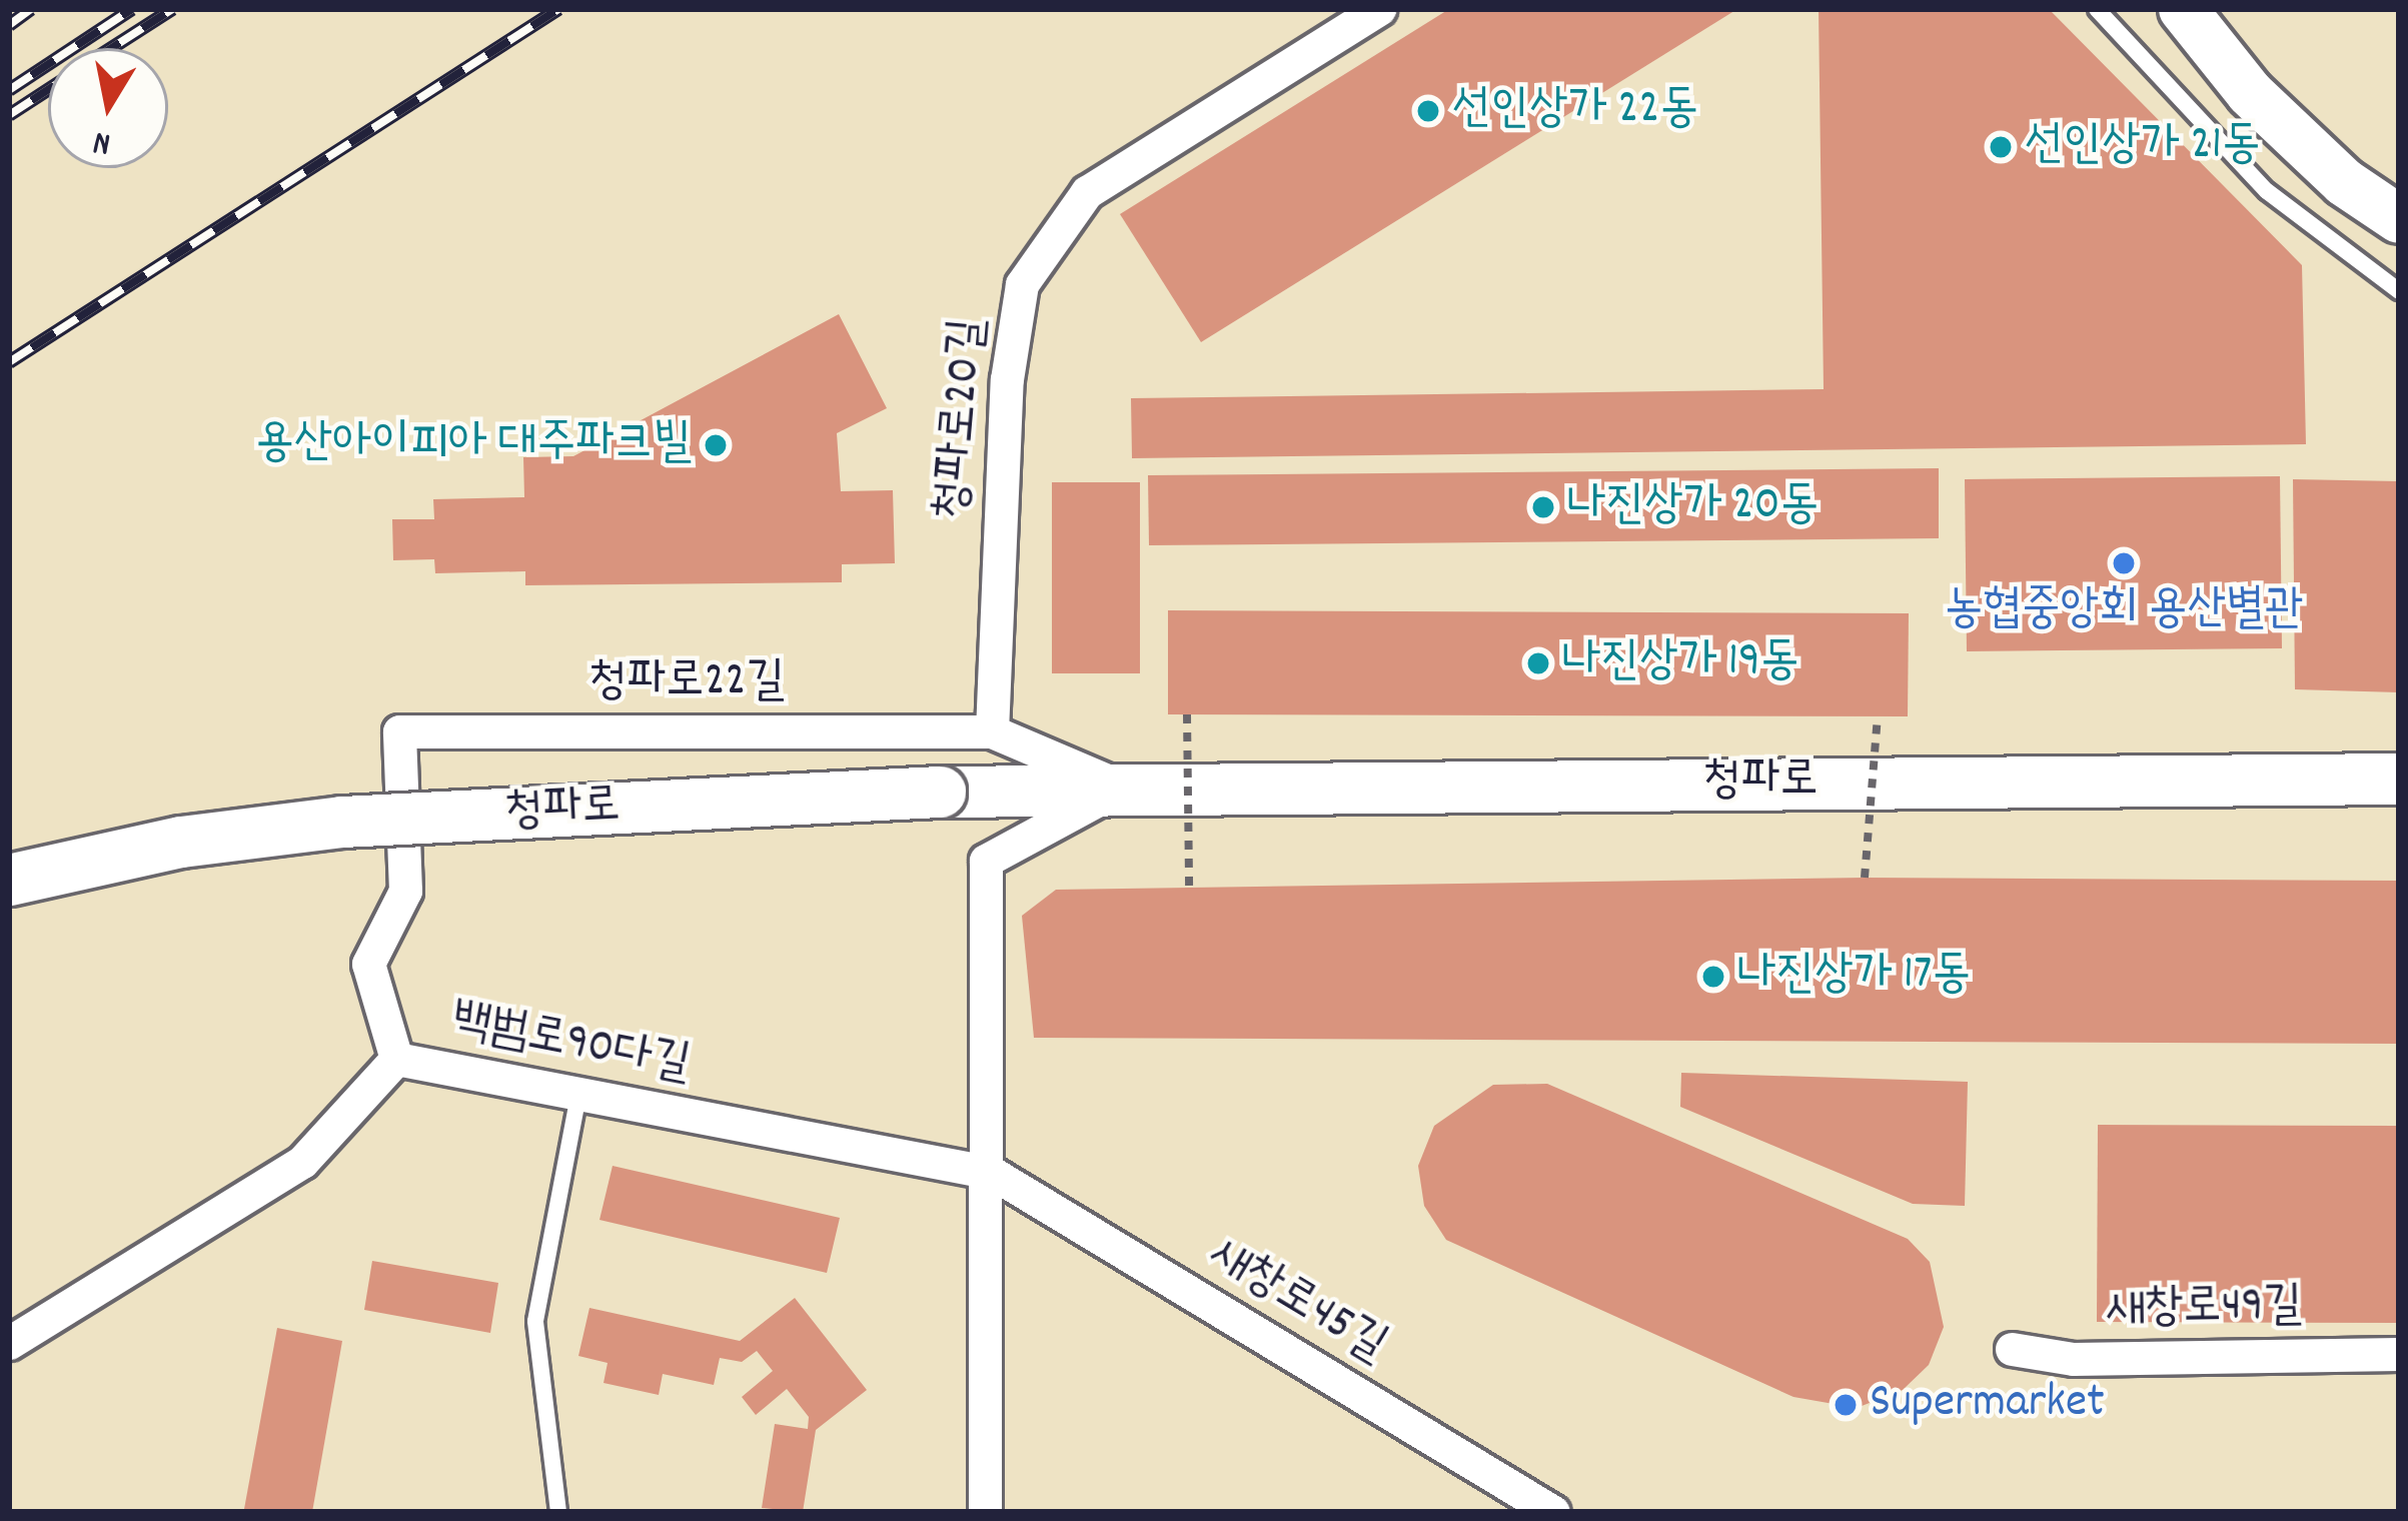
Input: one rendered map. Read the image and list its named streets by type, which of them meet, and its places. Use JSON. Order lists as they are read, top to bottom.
{
  "streets": {
    "main road": ["청파로"],
    "street": [
      "청파로20길",
      "청파로22길",
      "백범로90다길",
      "새창로45길",
      "새창로49길"
    ]
  },
  "crossings": [
    ["청파로20길", "청파로22길"],
    ["청파로22길", "청파로"],
    ["청파로22길", "백범로90다길"],
    ["청파로", "백범로90다길"],
    ["청파로", "새창로45길"],
    ["백범로90다길", "새창로45길"]
  ],
  "places": [
    "선인상가 22동",
    "선인상가 21동",
    "용산아이피아 대주파크빌",
    "나진상가 20동",
    "농협중앙회 용산별관",
    "나진상가 19동",
    "나진상가 17동",
    "Supermarket"
  ],
  "north": "bottom"
}
